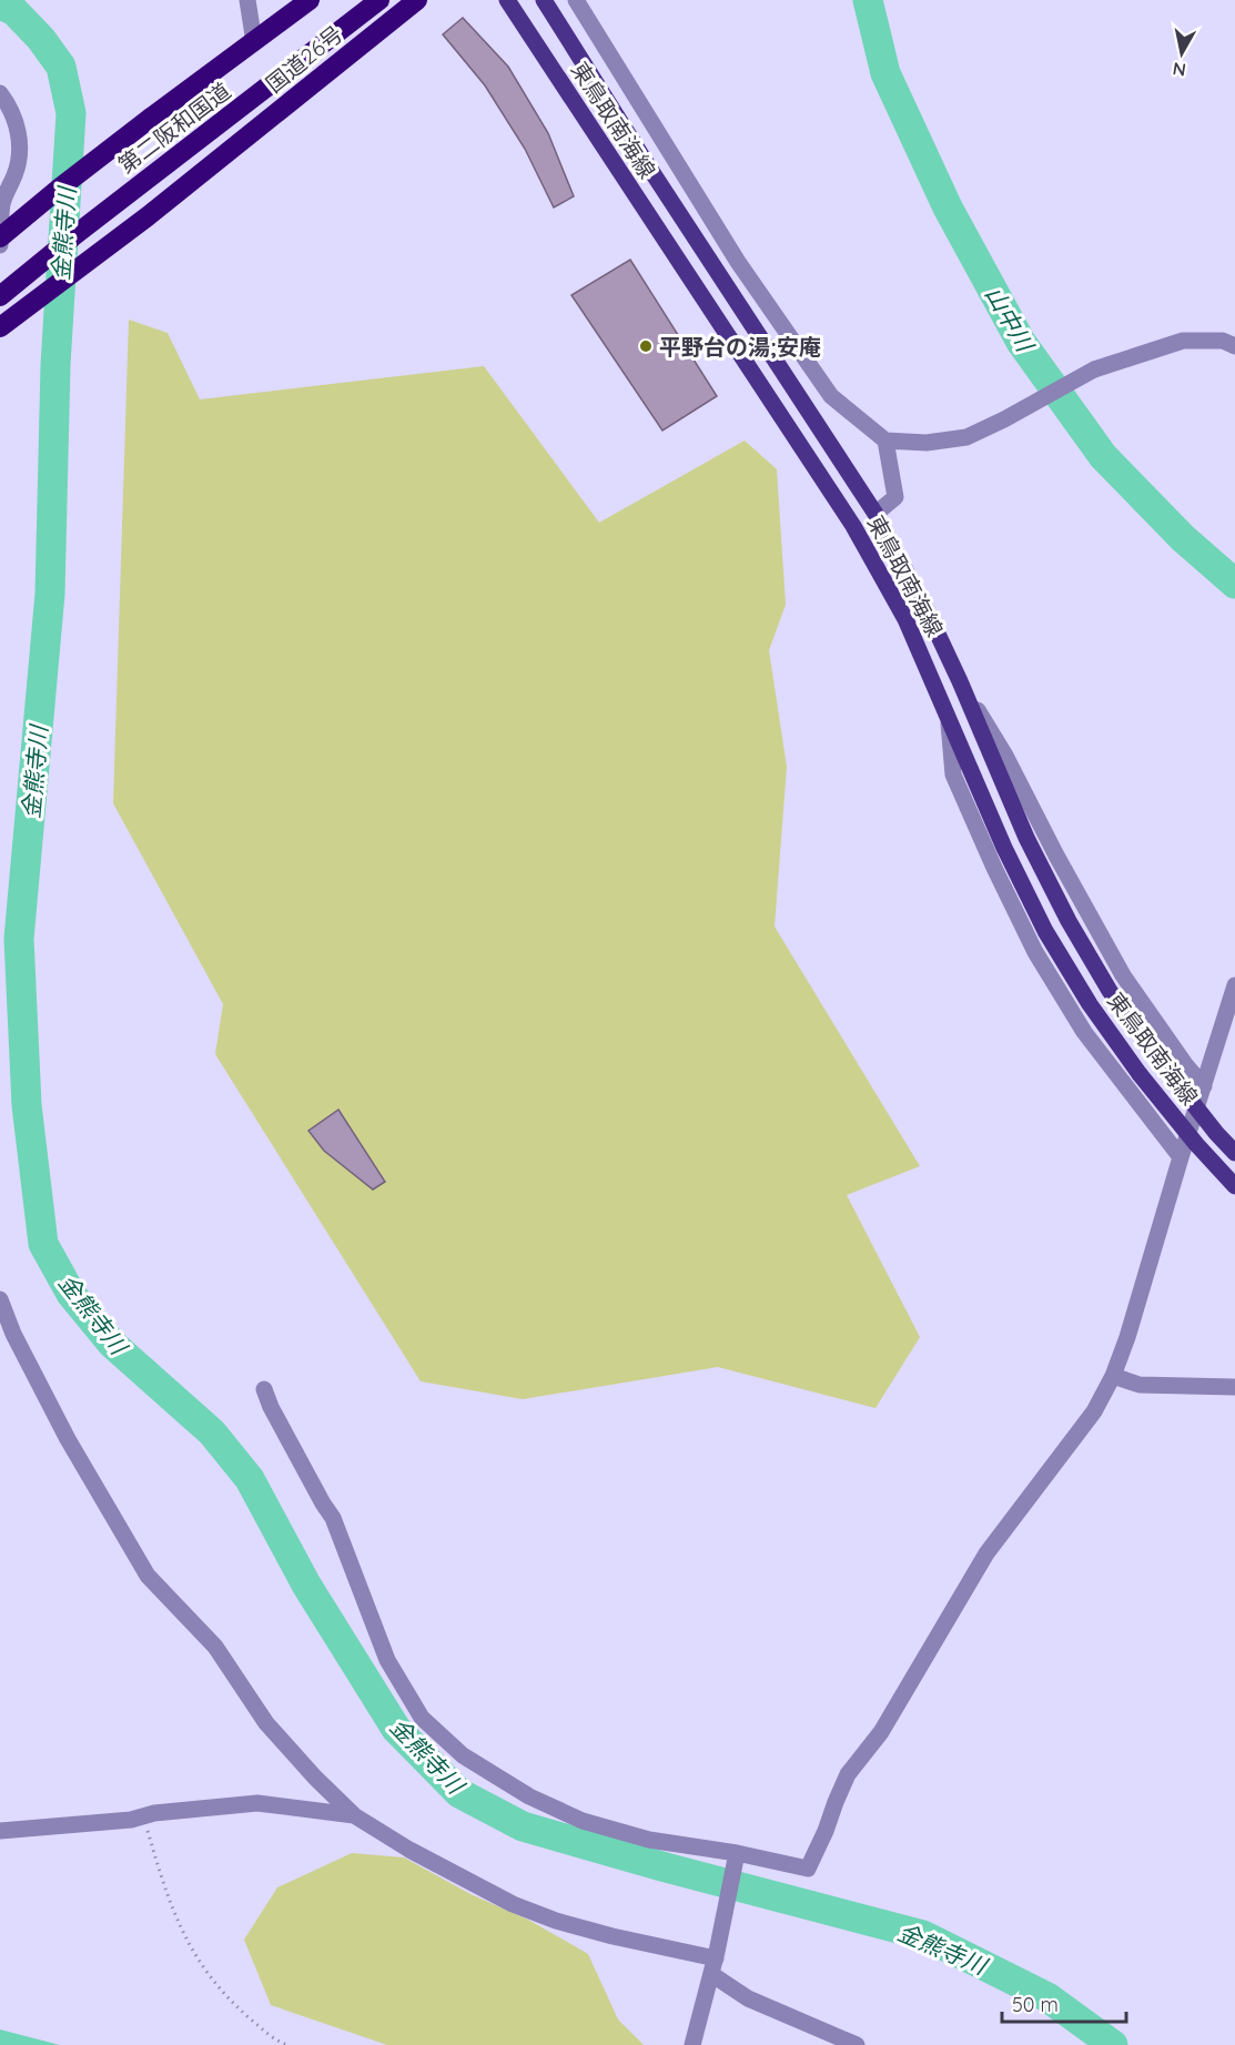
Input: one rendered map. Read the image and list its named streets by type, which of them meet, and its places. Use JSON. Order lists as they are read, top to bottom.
{
  "streets": {
    "highway": ["国道26号", "第二阪和国道"],
    "main road": ["東鳥取南海線"]
  },
  "water": ["金熊寺川", "山中川"],
  "places": ["平野台の湯;安庵"],
  "scale_bar": "50 m",
  "north": "bottom"
}
